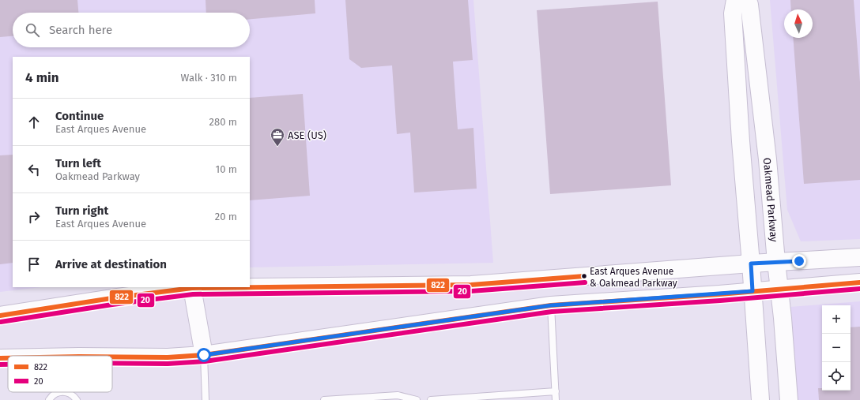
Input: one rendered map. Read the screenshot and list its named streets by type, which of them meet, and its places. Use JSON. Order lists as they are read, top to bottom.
{
  "streets": {
    "main road": ["Oakmead Parkway"]
  },
  "places": {
    "office": ["ASE (US)"],
    "other": ["East Arques Avenue & Oakmead Parkway"]
  },
  "lines": ["transit line 822", "transit line 20"],
  "legend": ["822", "20"],
  "north": "top",
  "page": {
    "search": "Search here",
    "heading": ["4 min", "Walk · 310 m"],
    "list": [
      ["Continue", "East Arques Avenue", "280 m"],
      ["Turn left", "Oakmead Parkway", "10 m"],
      ["Turn right", "East Arques Avenue", "20 m"],
      "Arrive at destination"
    ],
    "map_buttons": ["+", "−"]
  }
}
